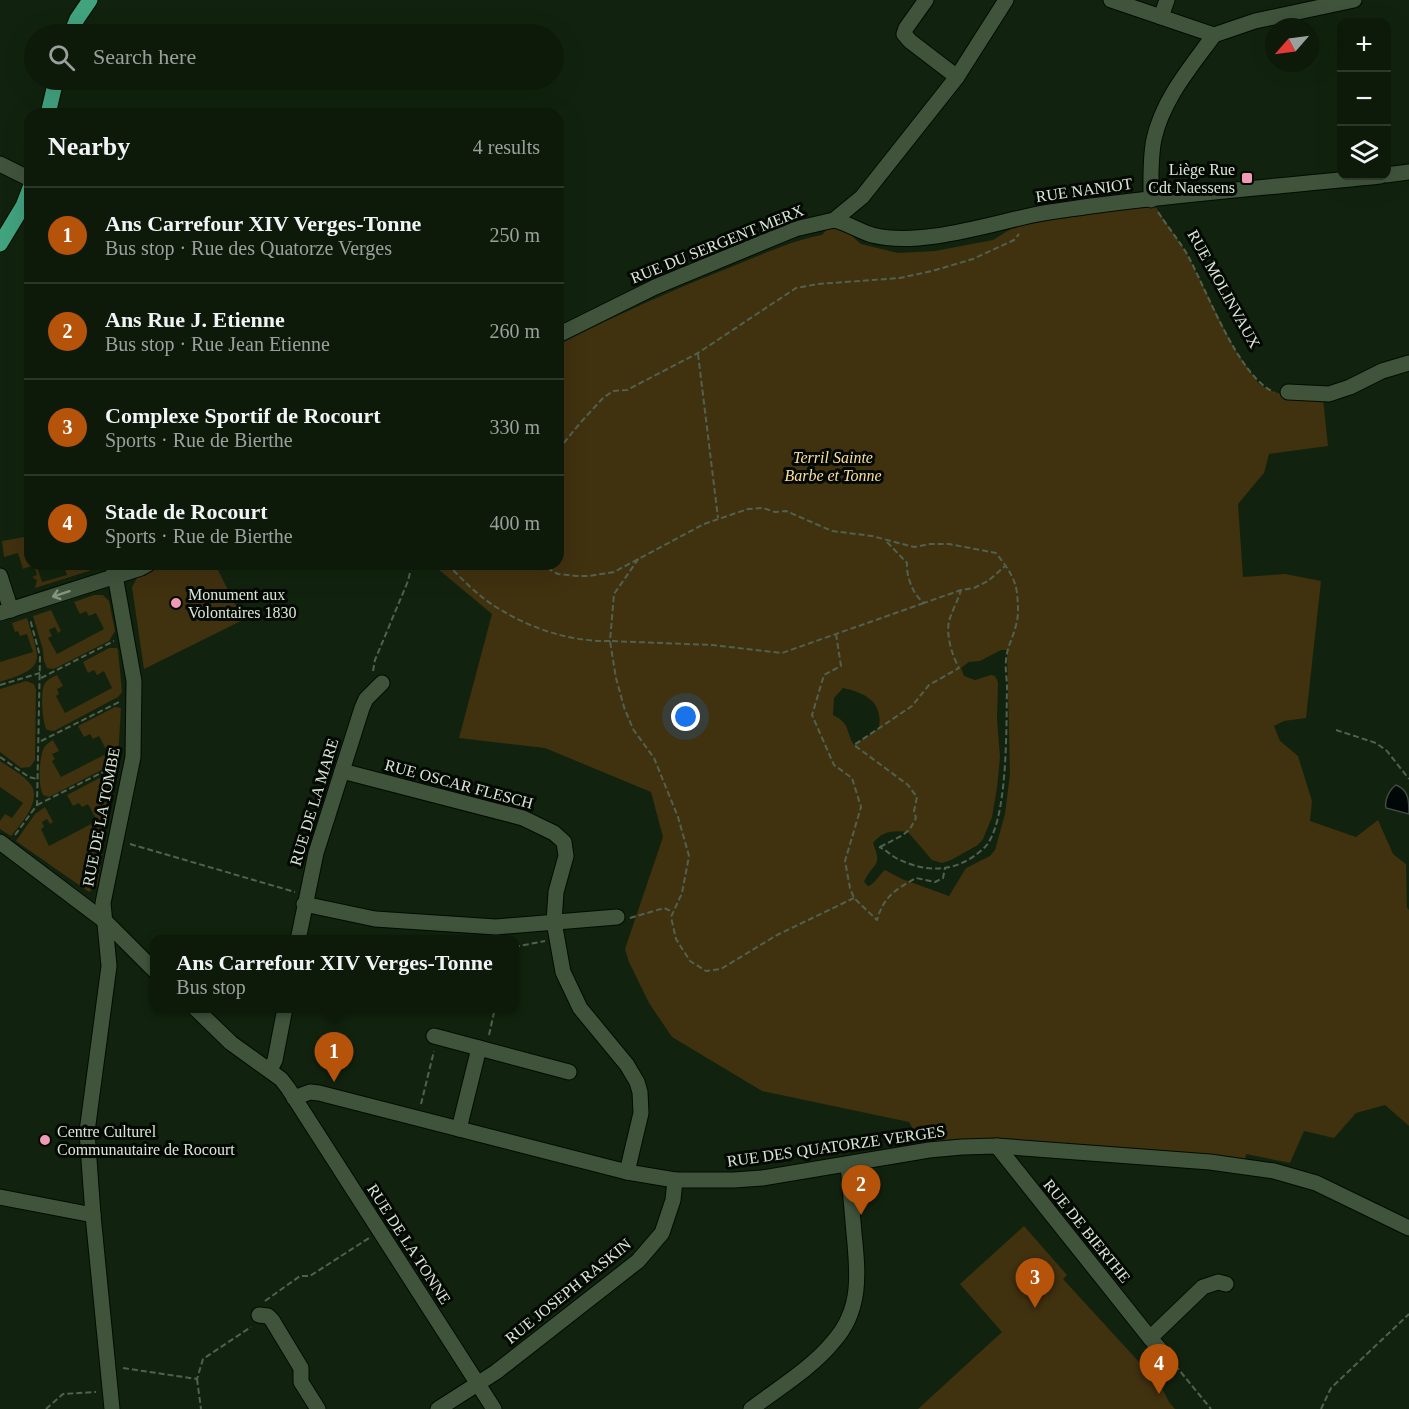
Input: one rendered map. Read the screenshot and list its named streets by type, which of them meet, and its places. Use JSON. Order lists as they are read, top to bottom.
{
  "streets": {
    "street": [
      "RUE NANIOT",
      "RUE DU SERGENT MERX",
      "RUE OSCAR FLESCH",
      "RUE DE LA MARE",
      "RUE DE LA TOMBE",
      "RUE DES QUATORZE VERGES",
      "RUE DE BIERTHE",
      "RUE DE LA TONNE",
      "RUE JOSEPH RASKIN"
    ],
    "path": ["RUE MOLINVAUX"]
  },
  "crossings": [
    ["RUE NANIOT", "RUE DU SERGENT MERX"],
    ["RUE NANIOT", "RUE MOLINVAUX"],
    ["RUE OSCAR FLESCH", "RUE DE LA MARE"],
    ["RUE OSCAR FLESCH", "RUE DES QUATORZE VERGES"],
    ["RUE DES QUATORZE VERGES", "RUE DE BIERTHE"],
    ["RUE DES QUATORZE VERGES", "RUE DE LA TONNE"],
    ["RUE DES QUATORZE VERGES", "RUE JOSEPH RASKIN"],
    ["RUE DE LA TONNE", "RUE JOSEPH RASKIN"]
  ],
  "parks": ["Terril Sainte Barbe et Tonne"],
  "places": {
    "transit": ["Liège Rue Cdt Naessens"],
    "other": ["Monument aux Volontaires 1830", "Centre Culturel Communautaire de Rocourt"]
  },
  "north": "bottom left",
  "page": {
    "map_buttons": ["+", "−"],
    "search": "Search here",
    "heading": ["Nearby", "4 results"],
    "list": [
      {
        "mark": "1",
        "name": "Ans Carrefour XIV Verges-Tonne",
        "note": "Bus stop · Rue des Quatorze Verges",
        "value": "250 m"
      },
      {
        "mark": "2",
        "name": "Ans Rue J. Etienne",
        "note": "Bus stop · Rue Jean Etienne",
        "value": "260 m"
      },
      {
        "mark": "3",
        "name": "Complexe Sportif de Rocourt",
        "note": "Sports · Rue de Bierthe",
        "value": "330 m"
      },
      {
        "mark": "4",
        "name": "Stade de Rocourt",
        "note": "Sports · Rue de Bierthe",
        "value": "400 m"
      }
    ],
    "popup": ["Ans Carrefour XIV Verges-Tonne", "Bus stop"],
    "pins": [
      "1",
      "2",
      "3",
      "4"
    ]
  }
}
